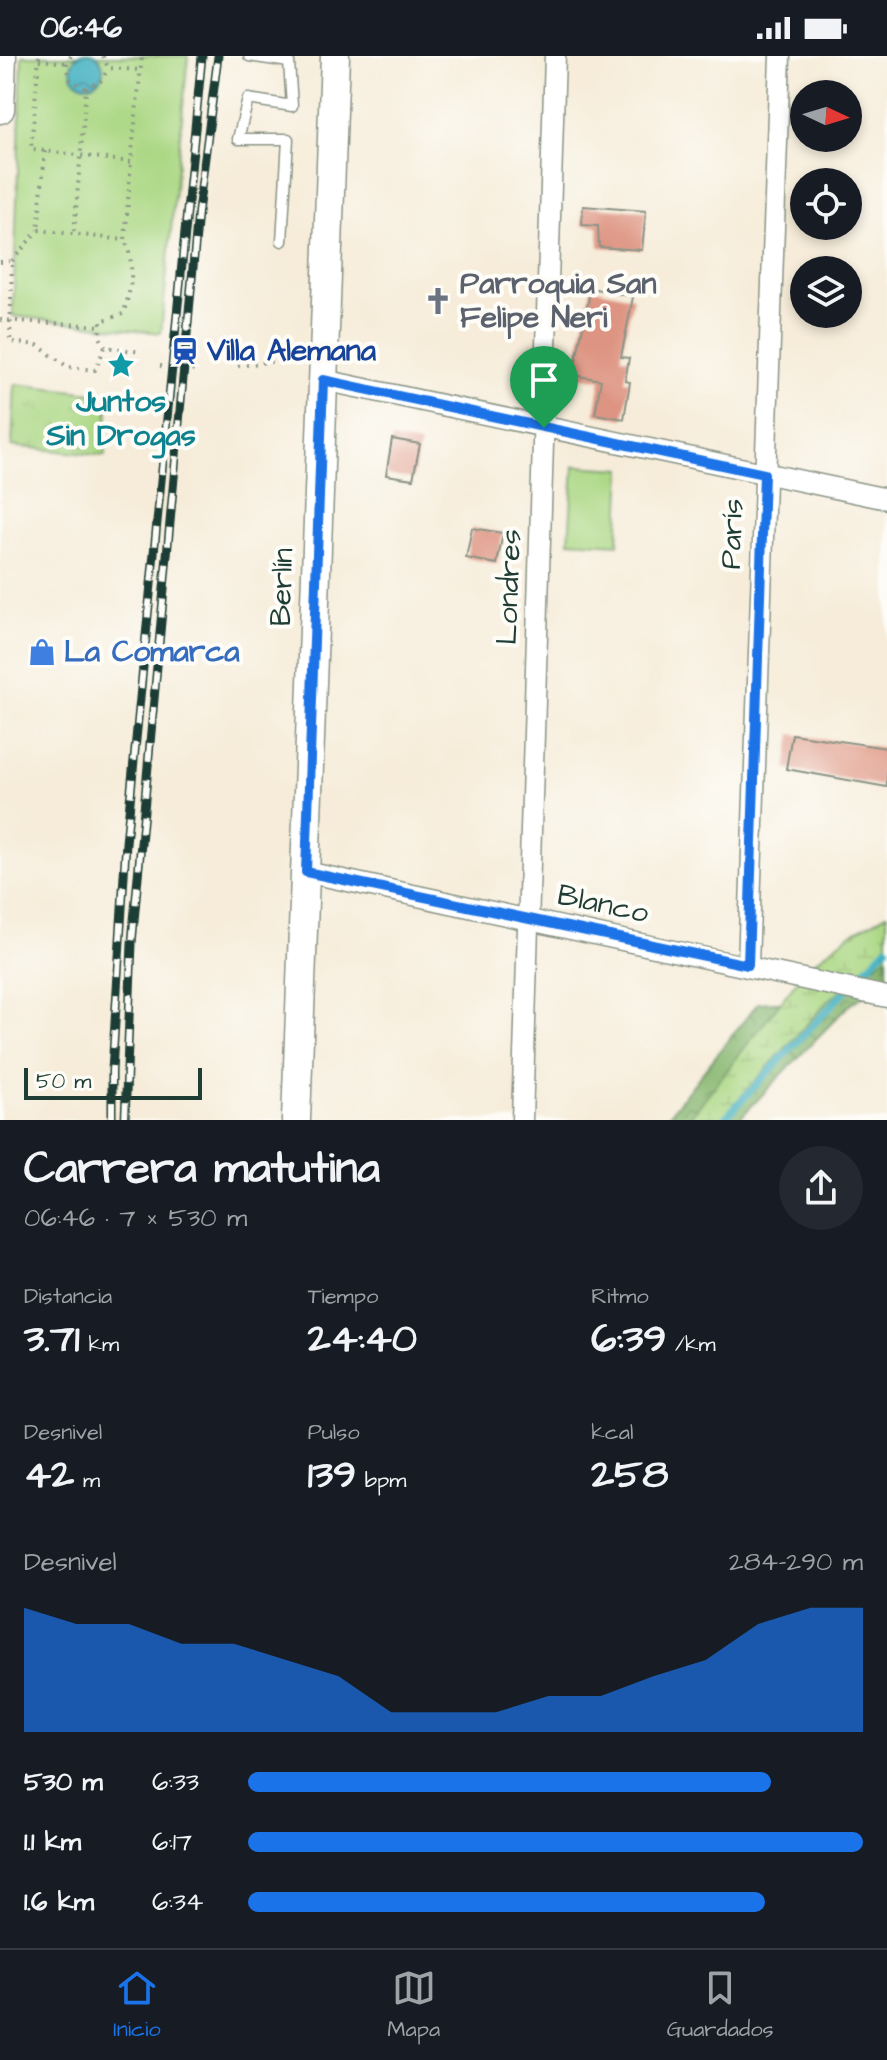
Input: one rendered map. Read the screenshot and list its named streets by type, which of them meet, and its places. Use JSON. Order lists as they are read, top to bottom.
{
  "streets": {
    "main road": ["Berlín"],
    "street": ["París", "Londres", "Blanco"]
  },
  "crossings": [
    ["París", "Blanco"],
    ["Berlín", "Blanco"],
    ["Londres", "Blanco"]
  ],
  "places": {
    "church": ["Parroquia San Felipe Neri"],
    "station": ["Villa Alemana"],
    "place": ["Juntos Sin Drogas"],
    "shop": ["La Comarca"]
  },
  "scale_bar": "50 m",
  "north": "right",
  "page": {
    "status": "06:46",
    "scale": "50 m",
    "heading": ["Carrera matutina", "06:46 · 7 × 530 m"],
    "stats": [
      ["Distancia", "3.71 km"],
      ["Tiempo", "24:40"],
      ["Ritmo", "6:39 /km"],
      ["Desnivel", "42 m"],
      ["Pulso", "139 bpm"],
      ["kcal", "258"]
    ],
    "chart": ["Desnivel", "284–290 m"],
    "list": [
      {
        "name": "530 m",
        "note": "6:33"
      },
      {
        "name": "1.1 km",
        "note": "6:17"
      },
      {
        "name": "1.6 km",
        "note": "6:34"
      }
    ],
    "tabs": ["Inicio", "Mapa", "Guardados"]
  }
}
